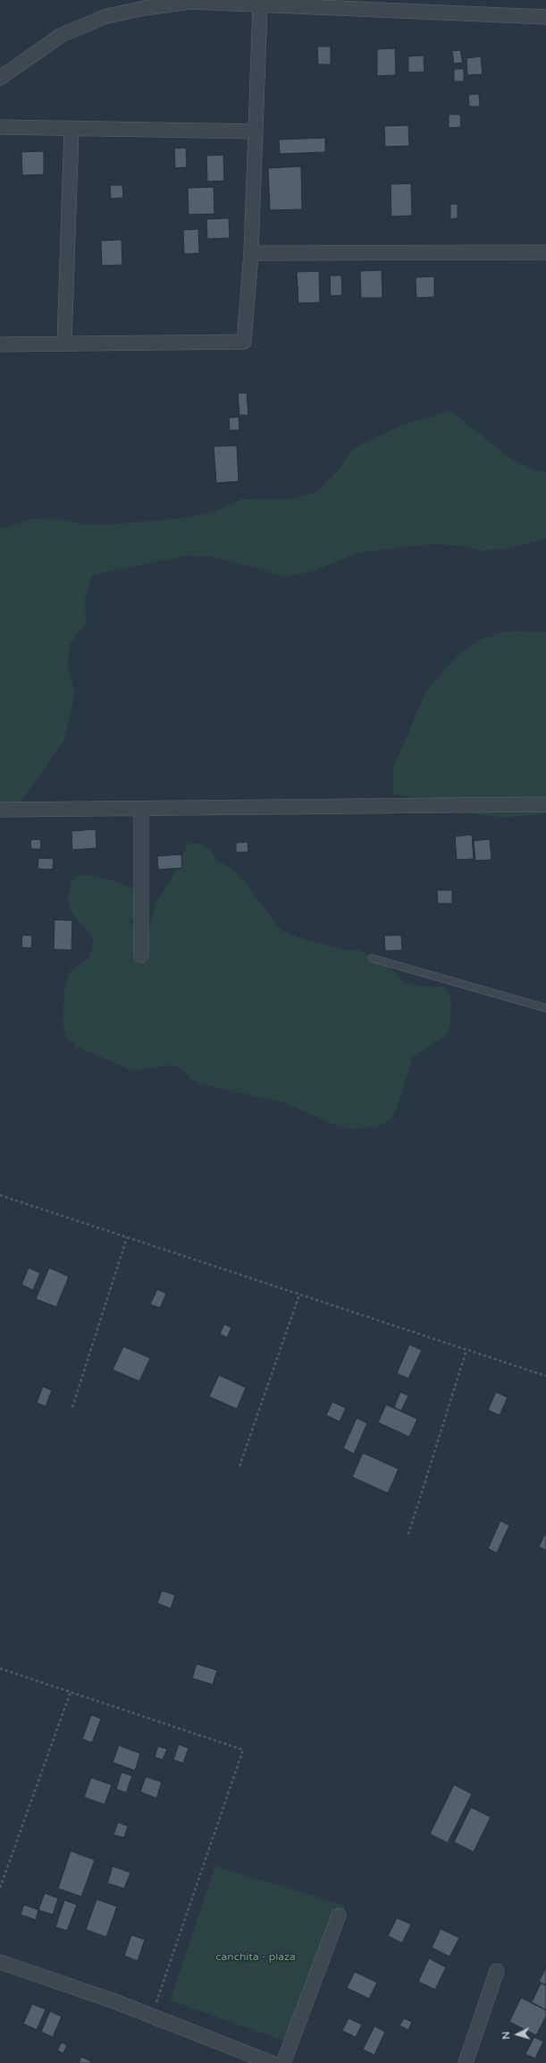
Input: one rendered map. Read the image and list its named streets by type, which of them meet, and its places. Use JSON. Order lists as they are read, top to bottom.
{
  "parks": ["canchita - plaza"],
  "north": "left"
}
